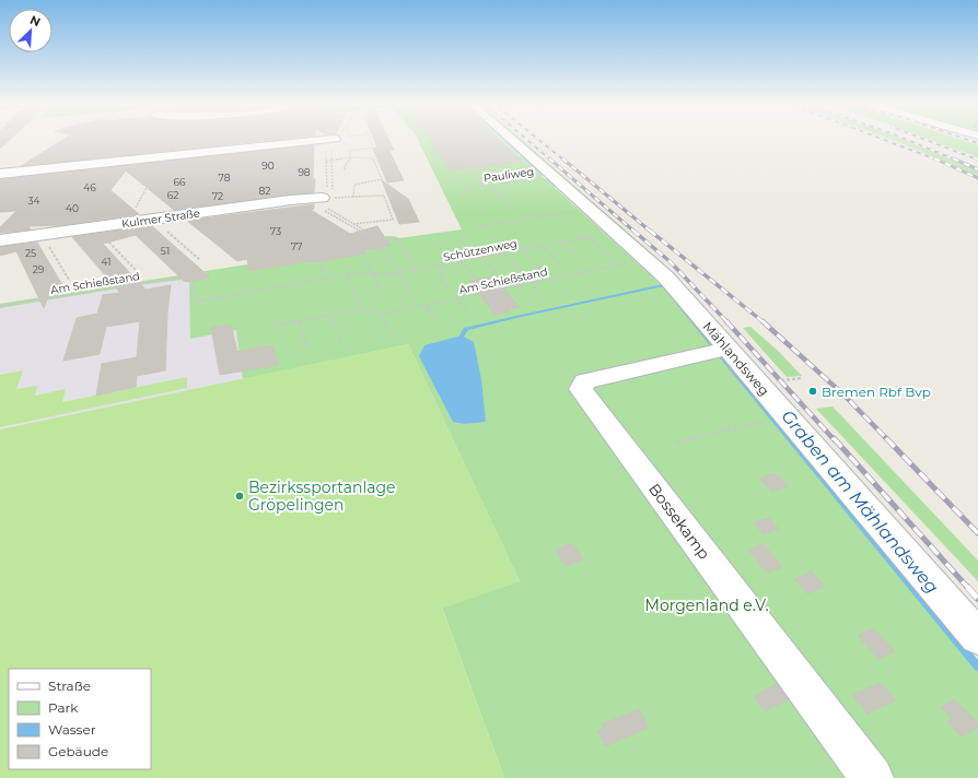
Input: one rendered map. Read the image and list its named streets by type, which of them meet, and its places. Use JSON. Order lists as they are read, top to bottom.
{
  "streets": {
    "street": ["Kulmer Straße", "Mählandsweg", "Bossekamp"],
    "path": ["Pauliweg", "Schützenweg", "Am Schießstand"]
  },
  "crossings": [
    ["Pauliweg", "Mählandsweg"],
    ["Schützenweg", "Am Schießstand"],
    ["Schützenweg", "Mählandsweg"],
    ["Am Schießstand", "Mählandsweg"],
    ["Mählandsweg", "Bossekamp"]
  ],
  "water": ["Graben am Mählandsweg"],
  "parks": ["Morgenland e.V."],
  "places": ["Bremen Rbf Bvp", "Bezirkssportanlage Gröpelingen"],
  "house_numbers": [
    "90",
    "98",
    "78",
    "66",
    "46",
    "82",
    "62",
    "72",
    "34",
    "40",
    "73",
    "77",
    "51",
    "25",
    "41",
    "29"
  ],
  "legend": [
    "Straße",
    "Park",
    "Wasser",
    "Gebäude"
  ],
  "north": "top right"
}
